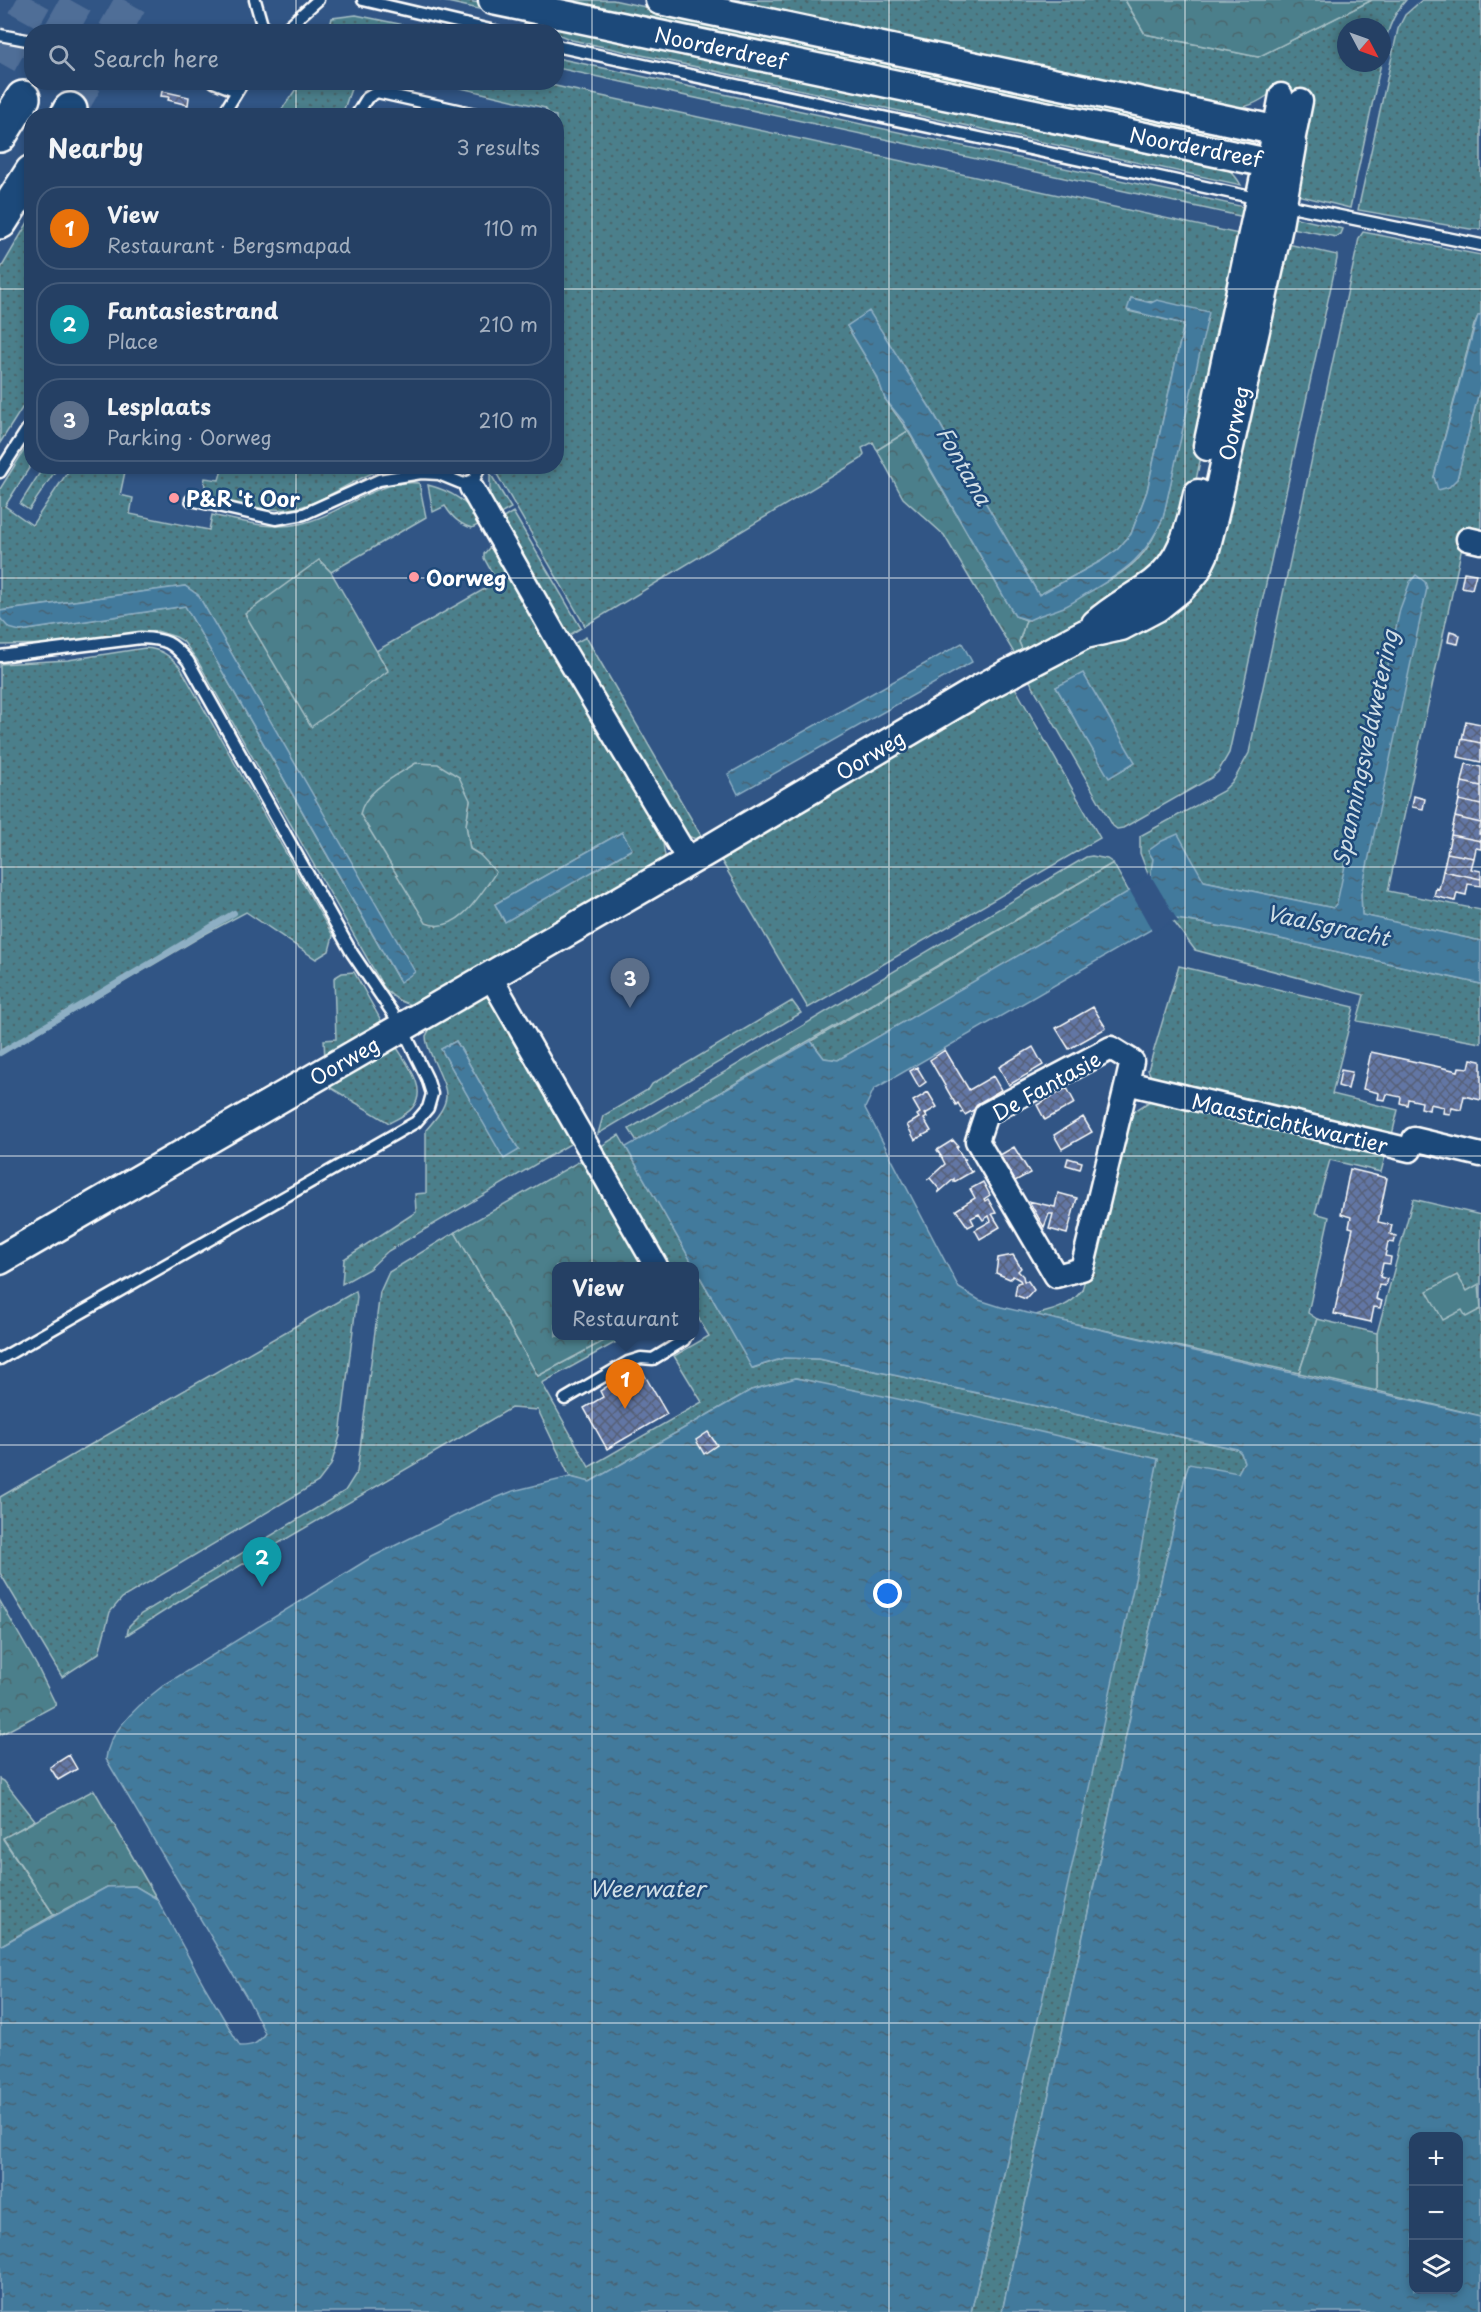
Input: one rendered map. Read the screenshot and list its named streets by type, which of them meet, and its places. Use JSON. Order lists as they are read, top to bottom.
{
  "streets": {
    "street": [
      "Noorderdreef",
      "Oorweg",
      "De Fantasie",
      "Maastrichtkwartier"
    ]
  },
  "crossings": [
    ["Noorderdreef", "Oorweg"],
    ["De Fantasie", "Maastrichtkwartier"]
  ],
  "water": [
    "Fontana",
    "Spanningsveldwetering",
    "Vaalsgracht",
    "Weerwater"
  ],
  "places": ["P&R 't Oor", "Oorweg"],
  "north": "bottom right",
  "page": {
    "search": "Search here",
    "heading": ["Nearby", "3 results"],
    "list": [
      {
        "mark": "1",
        "name": "View",
        "note": "Restaurant · Bergsmapad",
        "value": "110 m"
      },
      {
        "mark": "2",
        "name": "Fantasiestrand",
        "note": "Place",
        "value": "210 m"
      },
      {
        "mark": "3",
        "name": "Lesplaats",
        "note": "Parking · Oorweg",
        "value": "210 m"
      }
    ],
    "pins": ["3", "1", "2"],
    "popup": ["View", "Restaurant"],
    "map_buttons": ["+", "−"]
  }
}
